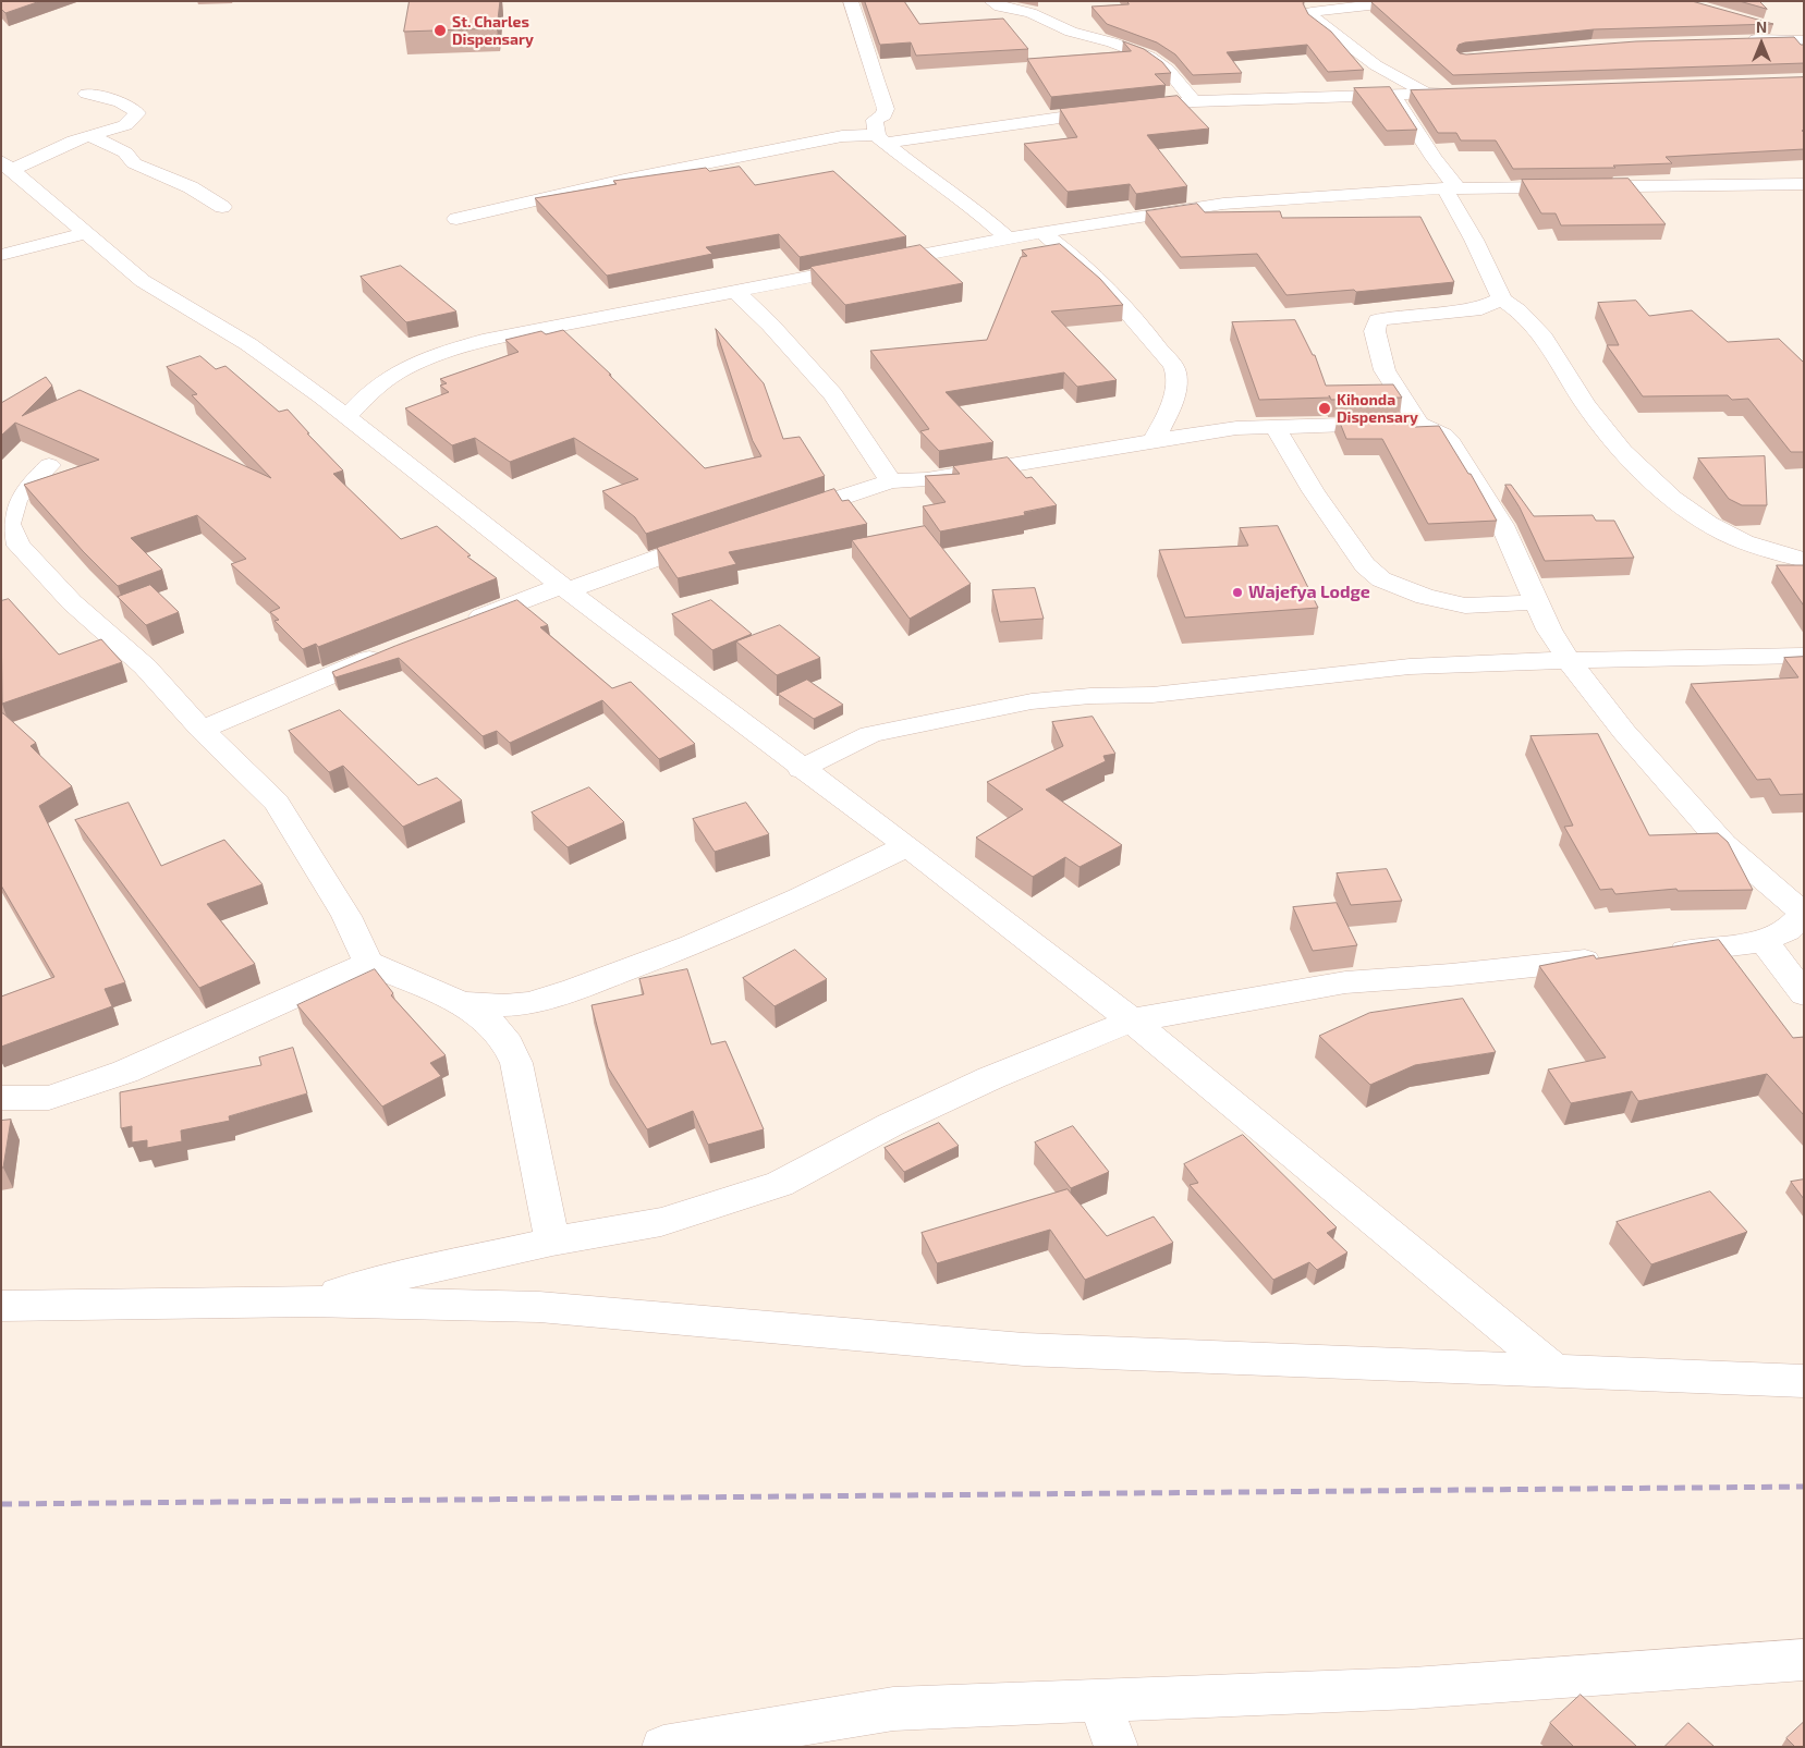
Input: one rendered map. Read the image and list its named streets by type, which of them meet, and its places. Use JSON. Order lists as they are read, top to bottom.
{
  "places": ["St. Charles Dispensary", "Kihonda Dispensary", "Wajefya Lodge"],
  "north": "top"
}
